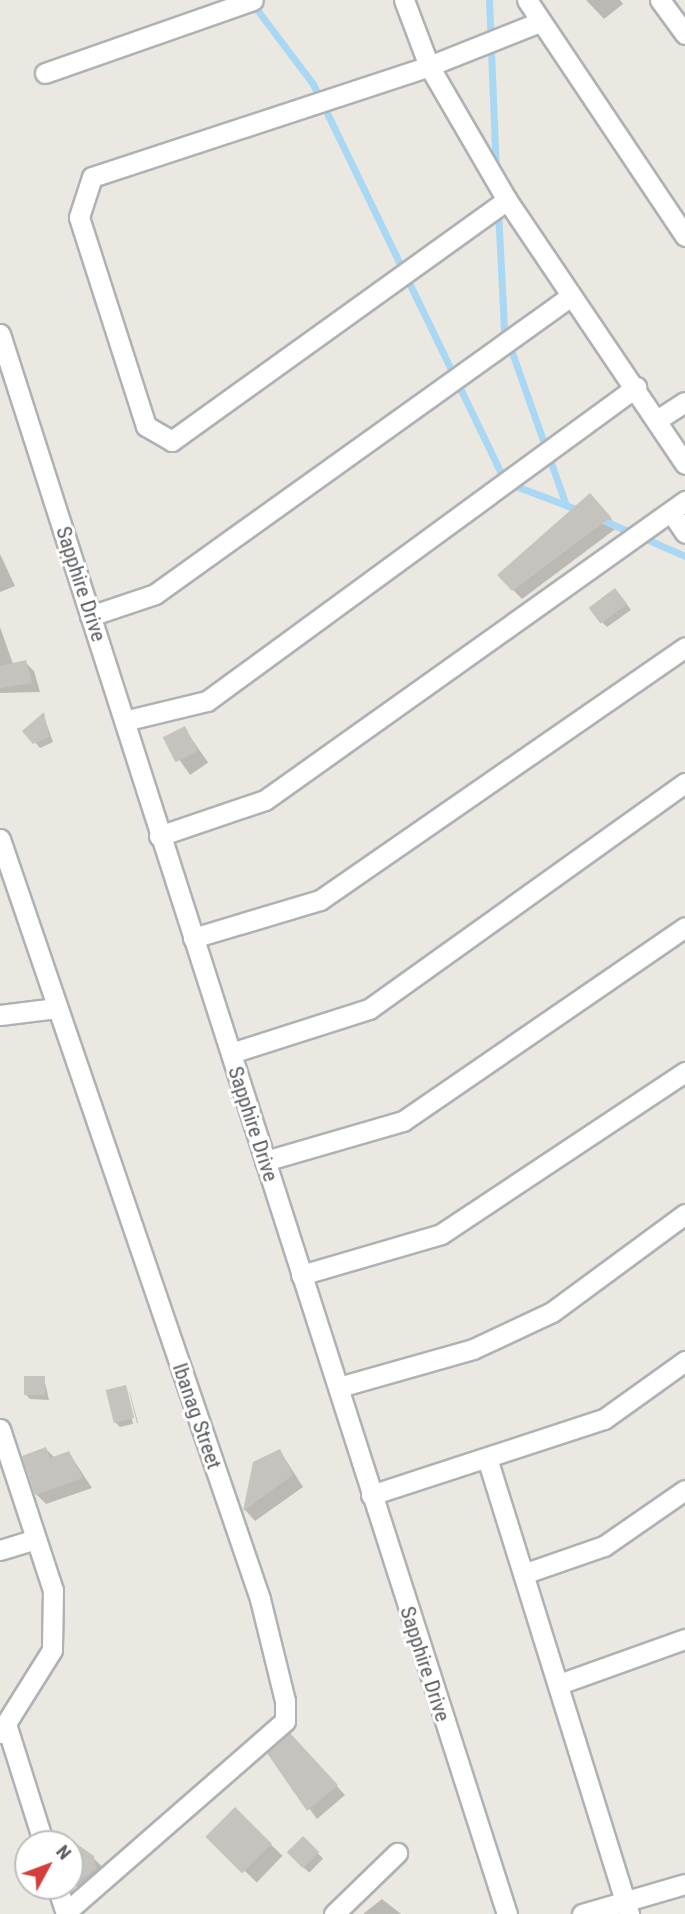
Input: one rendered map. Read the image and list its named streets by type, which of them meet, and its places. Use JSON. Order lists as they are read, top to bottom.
{
  "streets": {
    "street": ["Sapphire Drive", "Ibanag Street"]
  },
  "north": "top right"
}
